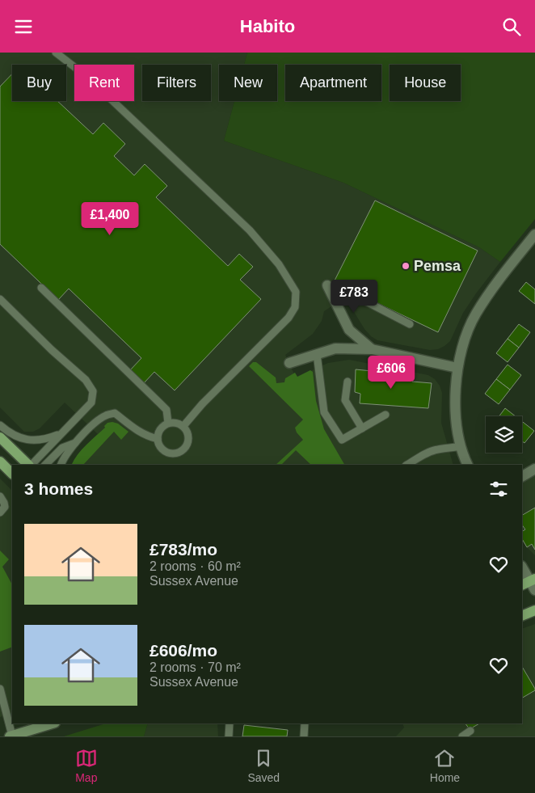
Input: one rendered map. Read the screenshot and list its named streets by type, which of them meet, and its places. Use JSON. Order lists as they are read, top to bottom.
{
  "places": ["Pemsa"],
  "page": {
    "header": "Habito",
    "chip": [
      "Buy",
      "Rent",
      "Filters",
      "New",
      "Apartment",
      "House"
    ],
    "price": ["£1,400", "£783", "£606"],
    "heading": "3 homes",
    "list": [
      {
        "name": "£783/mo",
        "note": "2 rooms · 60 m² · Sussex Avenue"
      },
      {
        "name": "£606/mo",
        "note": "2 rooms · 70 m² · Sussex Avenue"
      }
    ],
    "tabs": ["Map", "Saved", "Home"]
  }
}
